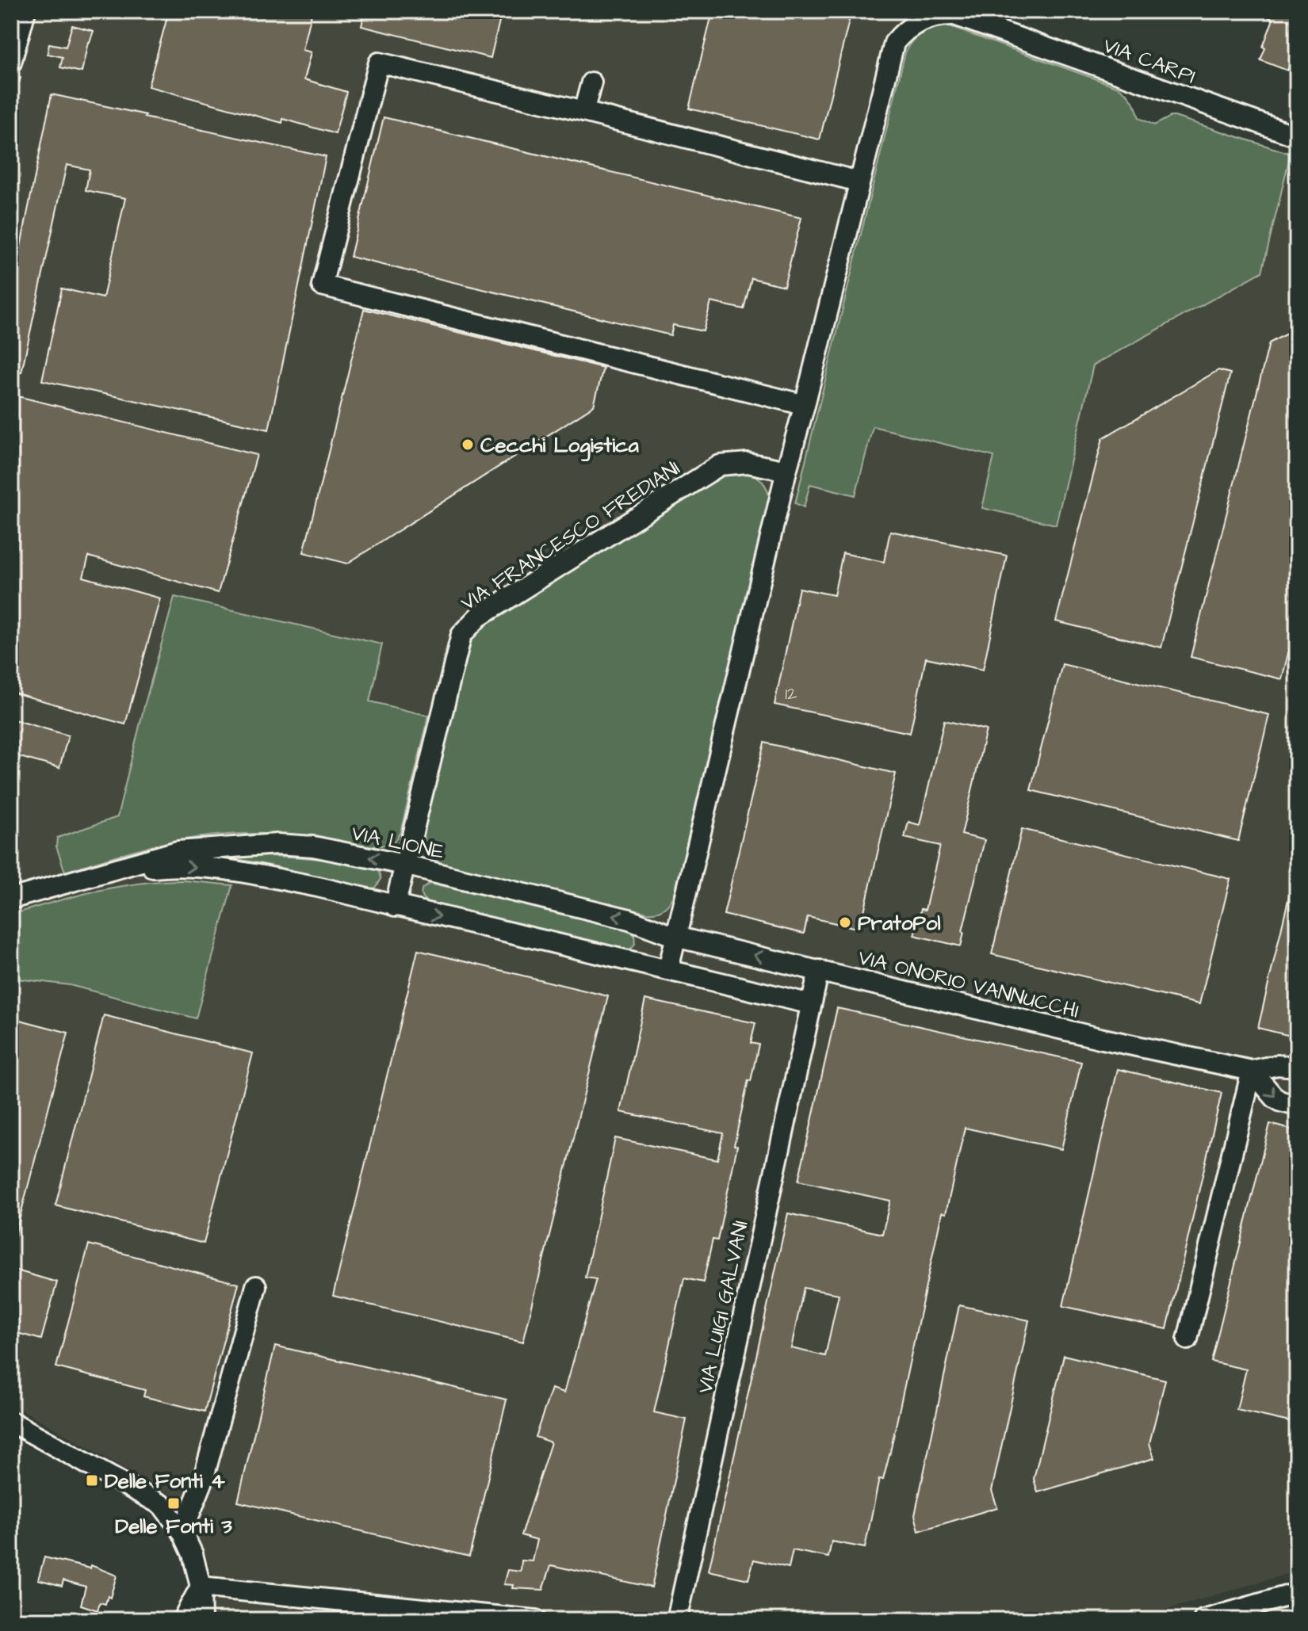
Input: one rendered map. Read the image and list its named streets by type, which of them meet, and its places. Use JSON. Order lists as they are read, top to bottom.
{
  "streets": {
    "street": [
      "VIA CARPI",
      "VIA FRANCESCO FREDIANI",
      "VIA LIONE",
      "VIA ONORIO VANNUCCHI",
      "VIA LUIGI GALVANI"
    ]
  },
  "crossings": [
    ["VIA FRANCESCO FREDIANI", "VIA LIONE"],
    ["VIA LIONE", "VIA ONORIO VANNUCCHI"],
    ["VIA ONORIO VANNUCCHI", "VIA LUIGI GALVANI"]
  ],
  "places": {
    "other": ["Cecchi Logistica", "PratoPol"],
    "transit": ["Delle Fonti 4", "Delle Fonti 3"]
  },
  "house_numbers": ["12"]
}
